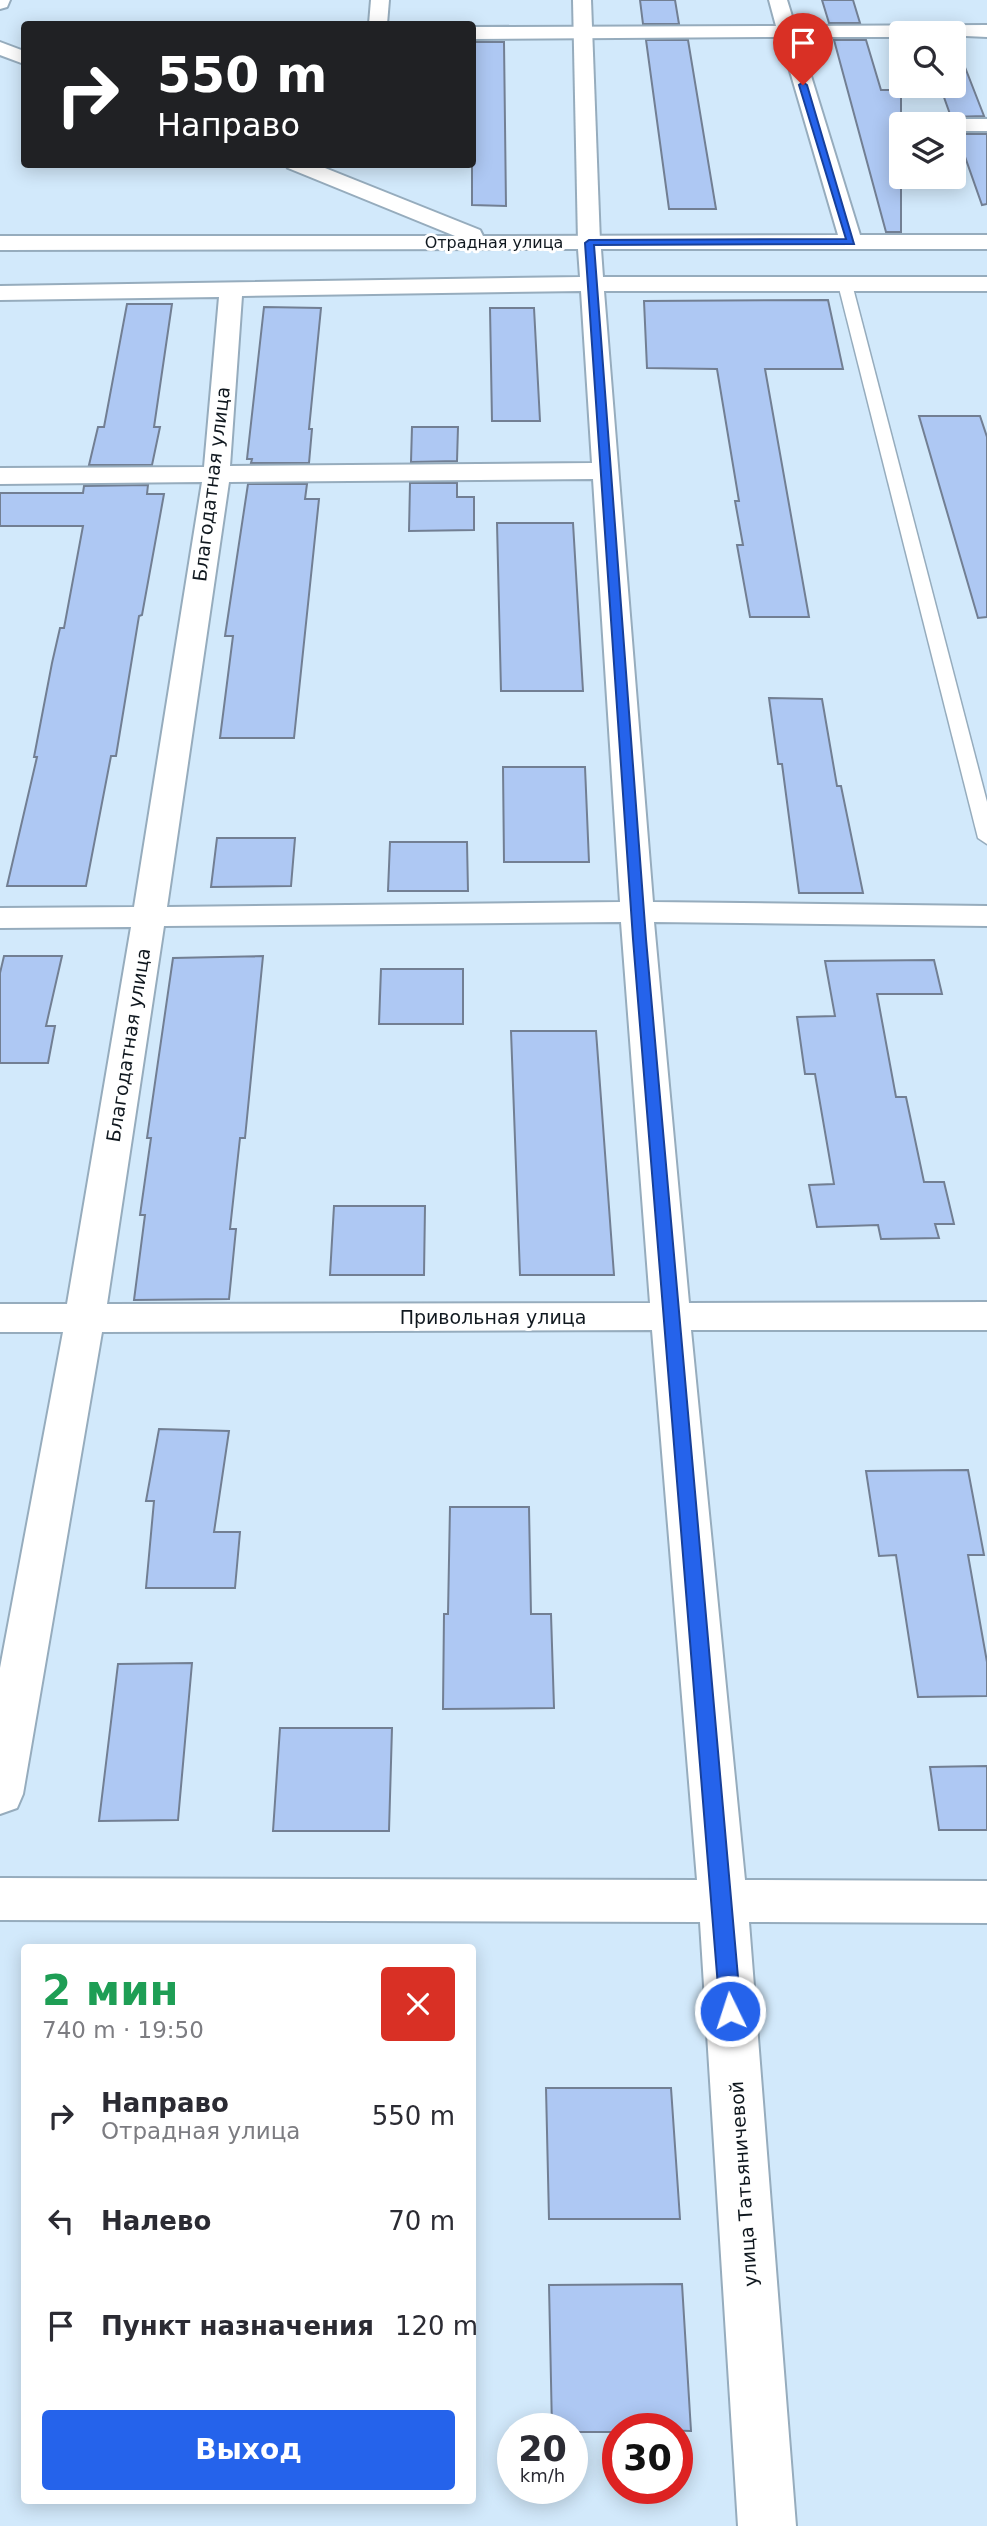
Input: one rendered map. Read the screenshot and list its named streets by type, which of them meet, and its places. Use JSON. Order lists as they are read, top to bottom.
{
  "streets": {
    "street": [
      "Отрадная улица",
      "Благодатная улица",
      "Привольная улица",
      "улица Татьяничевой"
    ]
  },
  "crossings": [
    ["Отрадная улица", "улица Татьяничевой"],
    ["Благодатная улица", "Привольная улица"],
    ["Привольная улица", "улица Татьяничевой"]
  ],
  "page": {
    "turn": ["550 m", "Направо"],
    "heading": ["2 мин", "740 m · 19:50"],
    "list": [
      {
        "name": "Направо",
        "note": "Отрадная улица",
        "value": "550 m"
      },
      {
        "name": "Налево",
        "value": "70 m"
      },
      {
        "name": "Пункт назначения",
        "value": "120 m"
      }
    ],
    "buttons": "Выход",
    "speed": "20 km/h",
    "limit": "30"
  }
}
